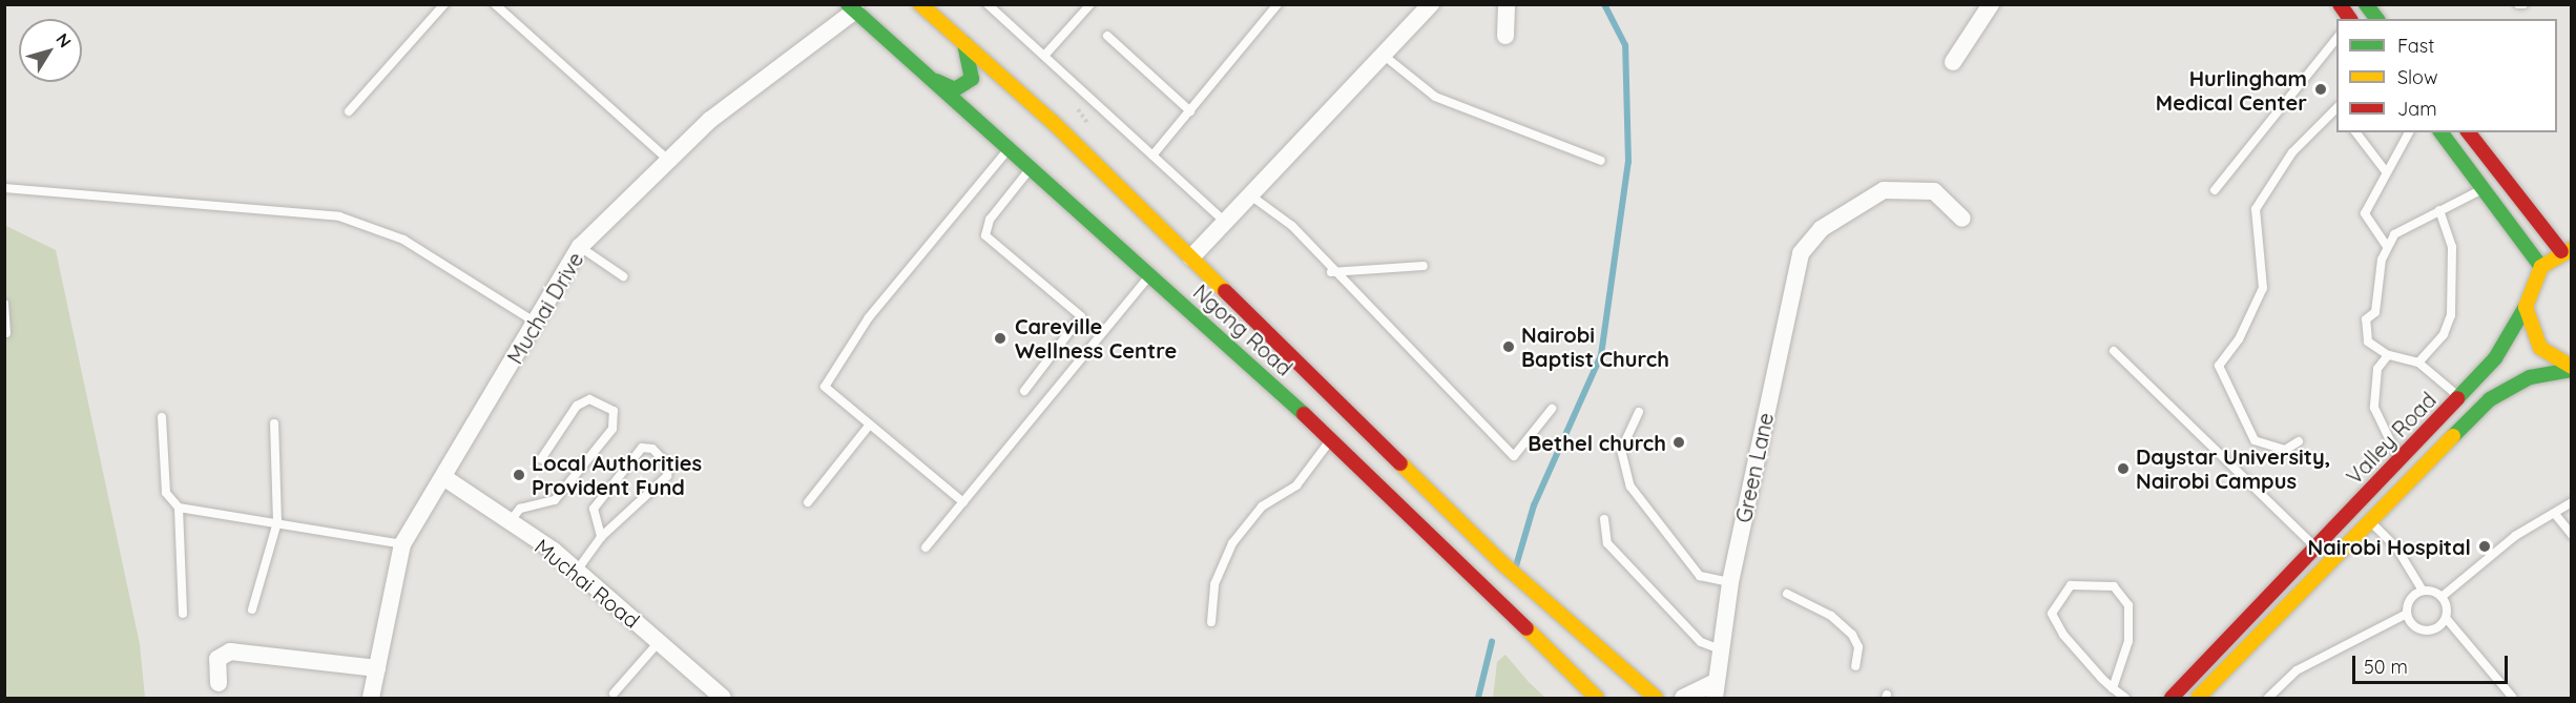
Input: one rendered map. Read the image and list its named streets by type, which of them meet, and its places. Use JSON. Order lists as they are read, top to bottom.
{
  "streets": {
    "main road": ["Ngong Road", "Valley Road"],
    "street": ["Muchai Drive", "Green Lane", "Muchai Road"]
  },
  "crossings": [
    ["Muchai Drive", "Ngong Road"],
    ["Muchai Drive", "Muchai Road"]
  ],
  "places": [
    "Hurlingham Medical Center",
    "Careville Wellness Centre",
    "Nairobi Baptist Church",
    "Bethel church",
    "Daystar University, Nairobi Campus",
    "Local Authorities Provident Fund",
    "Nairobi Hospital"
  ],
  "legend": ["Fast", "Slow", "Jam"],
  "scale_bar": "50 m",
  "north": "top right"
}
